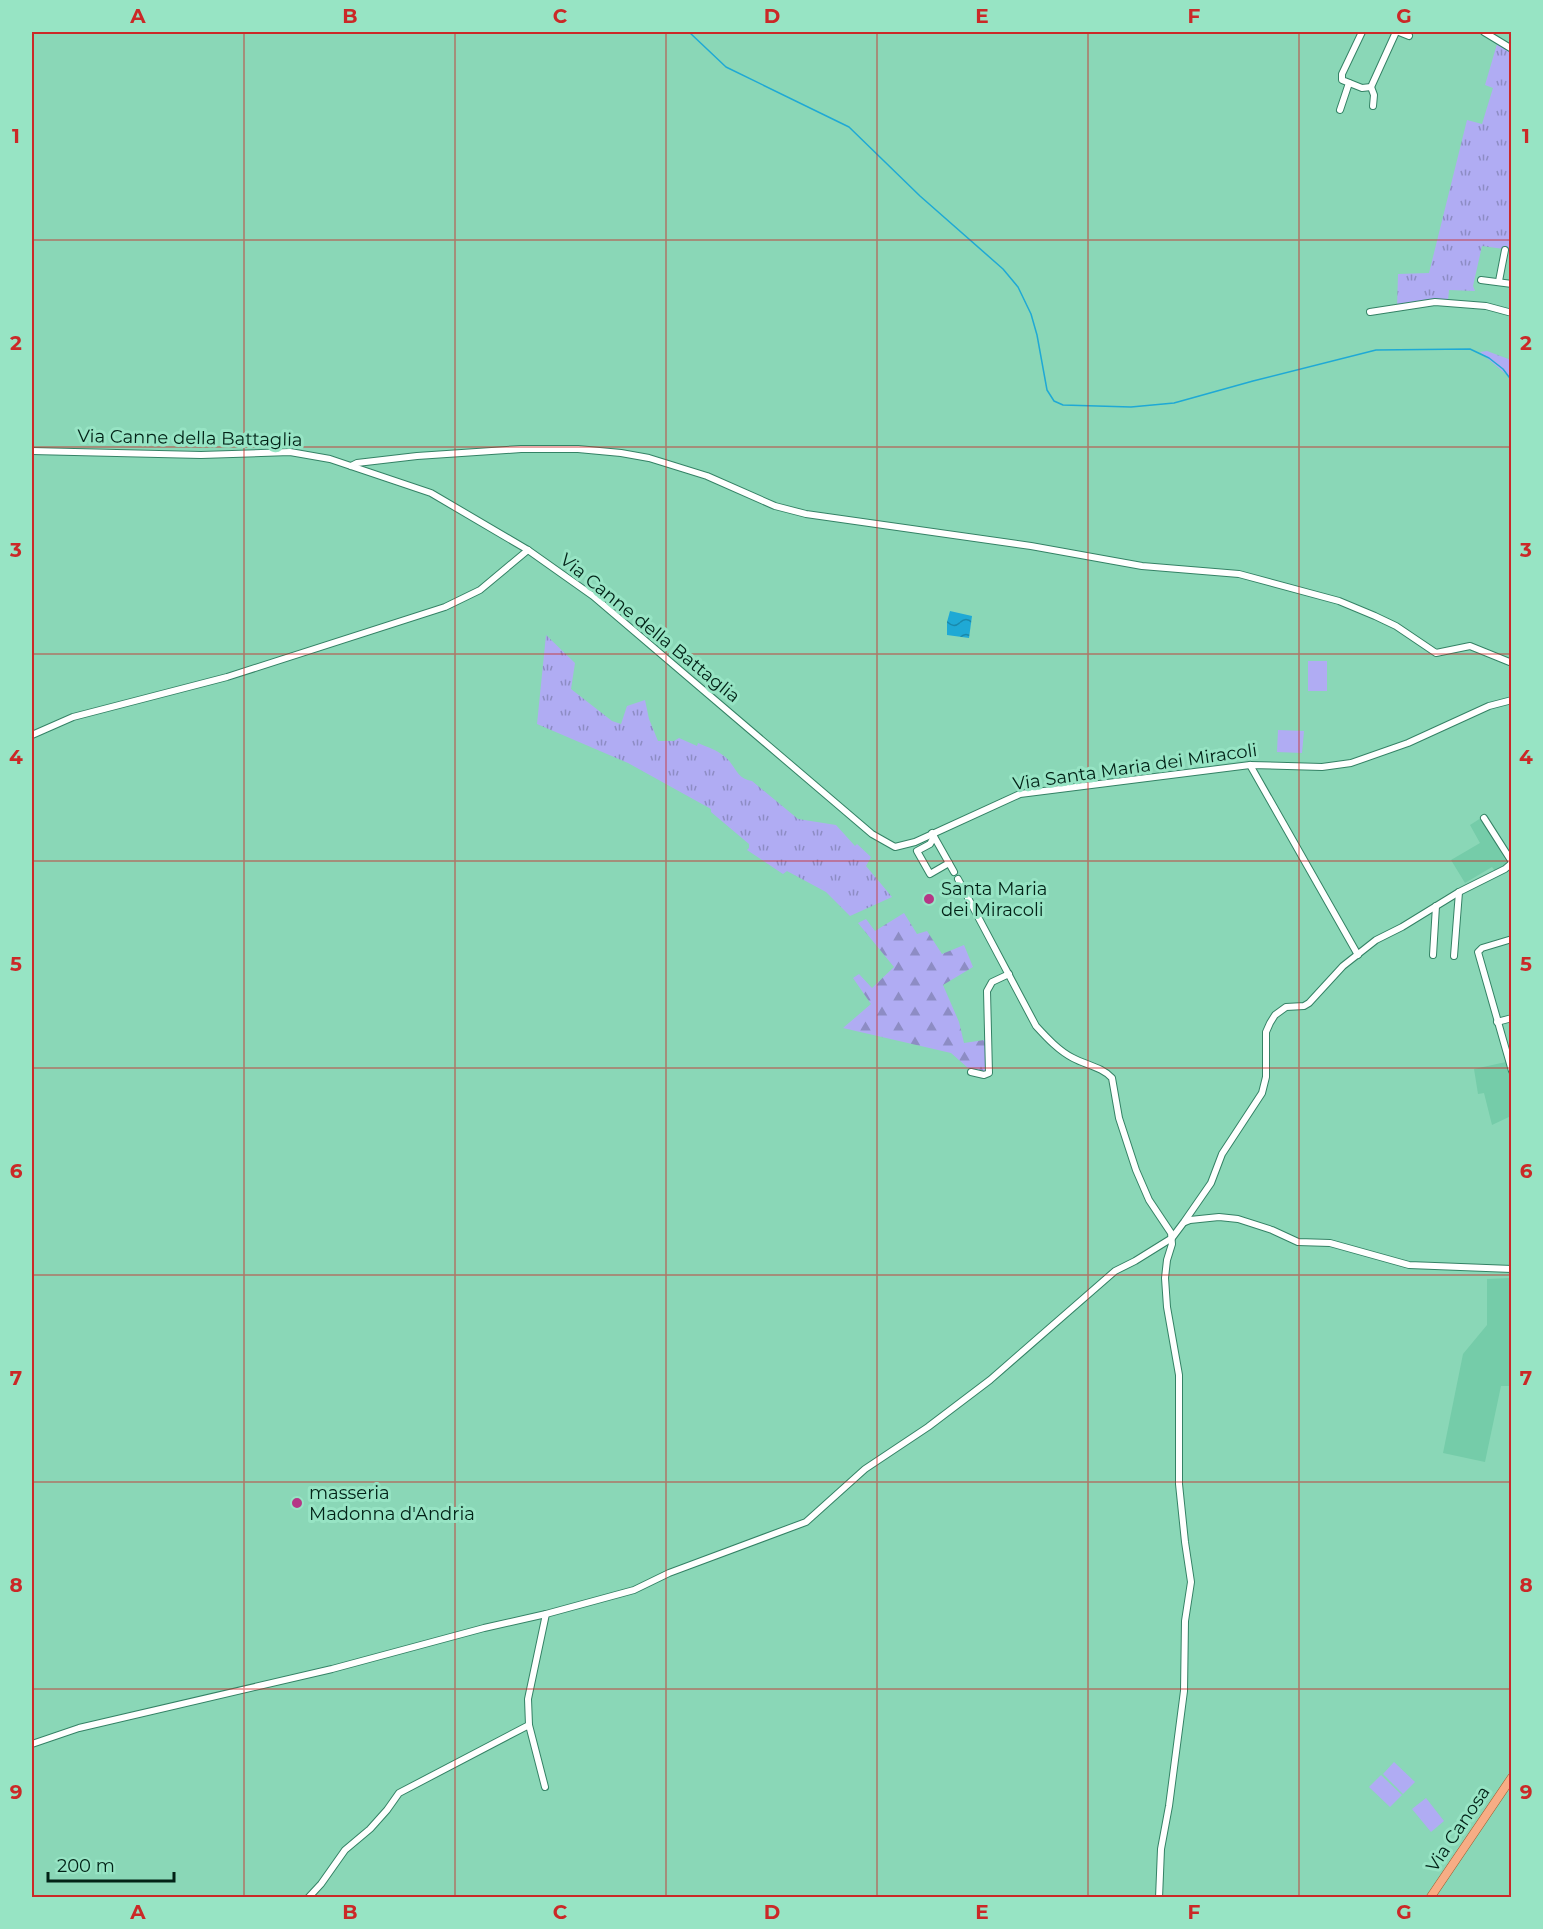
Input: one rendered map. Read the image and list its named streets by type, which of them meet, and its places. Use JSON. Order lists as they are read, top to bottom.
{
  "streets": {
    "main road": ["Via Canosa"],
    "street": ["Via Canne della Battaglia", "Via Santa Maria dei Miracoli"]
  },
  "crossings": [
    ["Via Canne della Battaglia", "Via Santa Maria dei Miracoli"]
  ],
  "places": ["Santa Maria dei Miracoli", "masseria Madonna d'Andria"],
  "scale_bar": "200 m",
  "grid": {
    "columns": [
      "A",
      "B",
      "C",
      "D",
      "E",
      "F",
      "G"
    ],
    "rows": [
      "1",
      "2",
      "3",
      "4",
      "5",
      "6",
      "7",
      "8",
      "9"
    ]
  }
}
